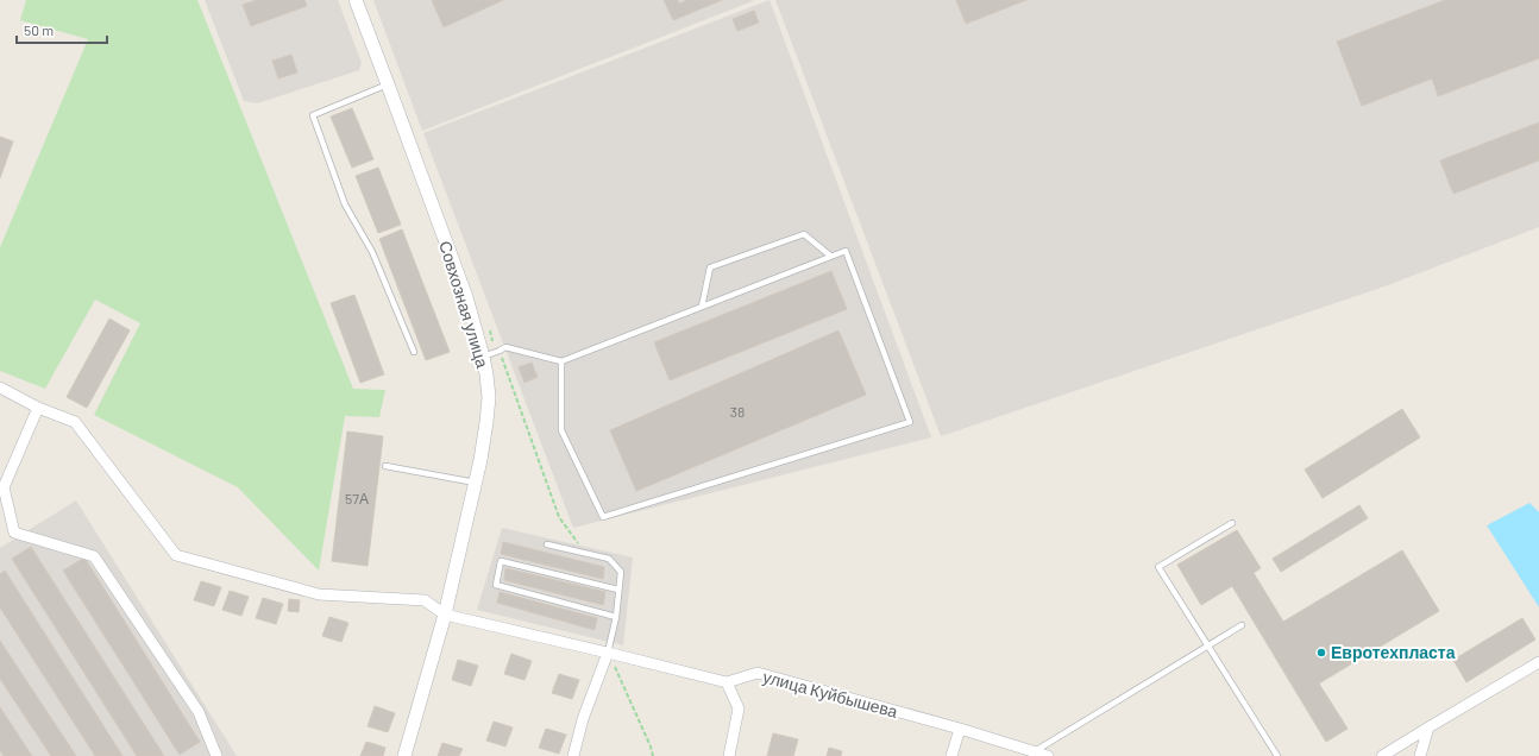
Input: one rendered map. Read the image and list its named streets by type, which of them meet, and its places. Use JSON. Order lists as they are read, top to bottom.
{
  "streets": {
    "street": ["Совхозная улица", "улица Куйбышева"]
  },
  "places": ["Евротехпласта"],
  "house_numbers": ["38", "57А"],
  "scale_bar": "50 m"
}
